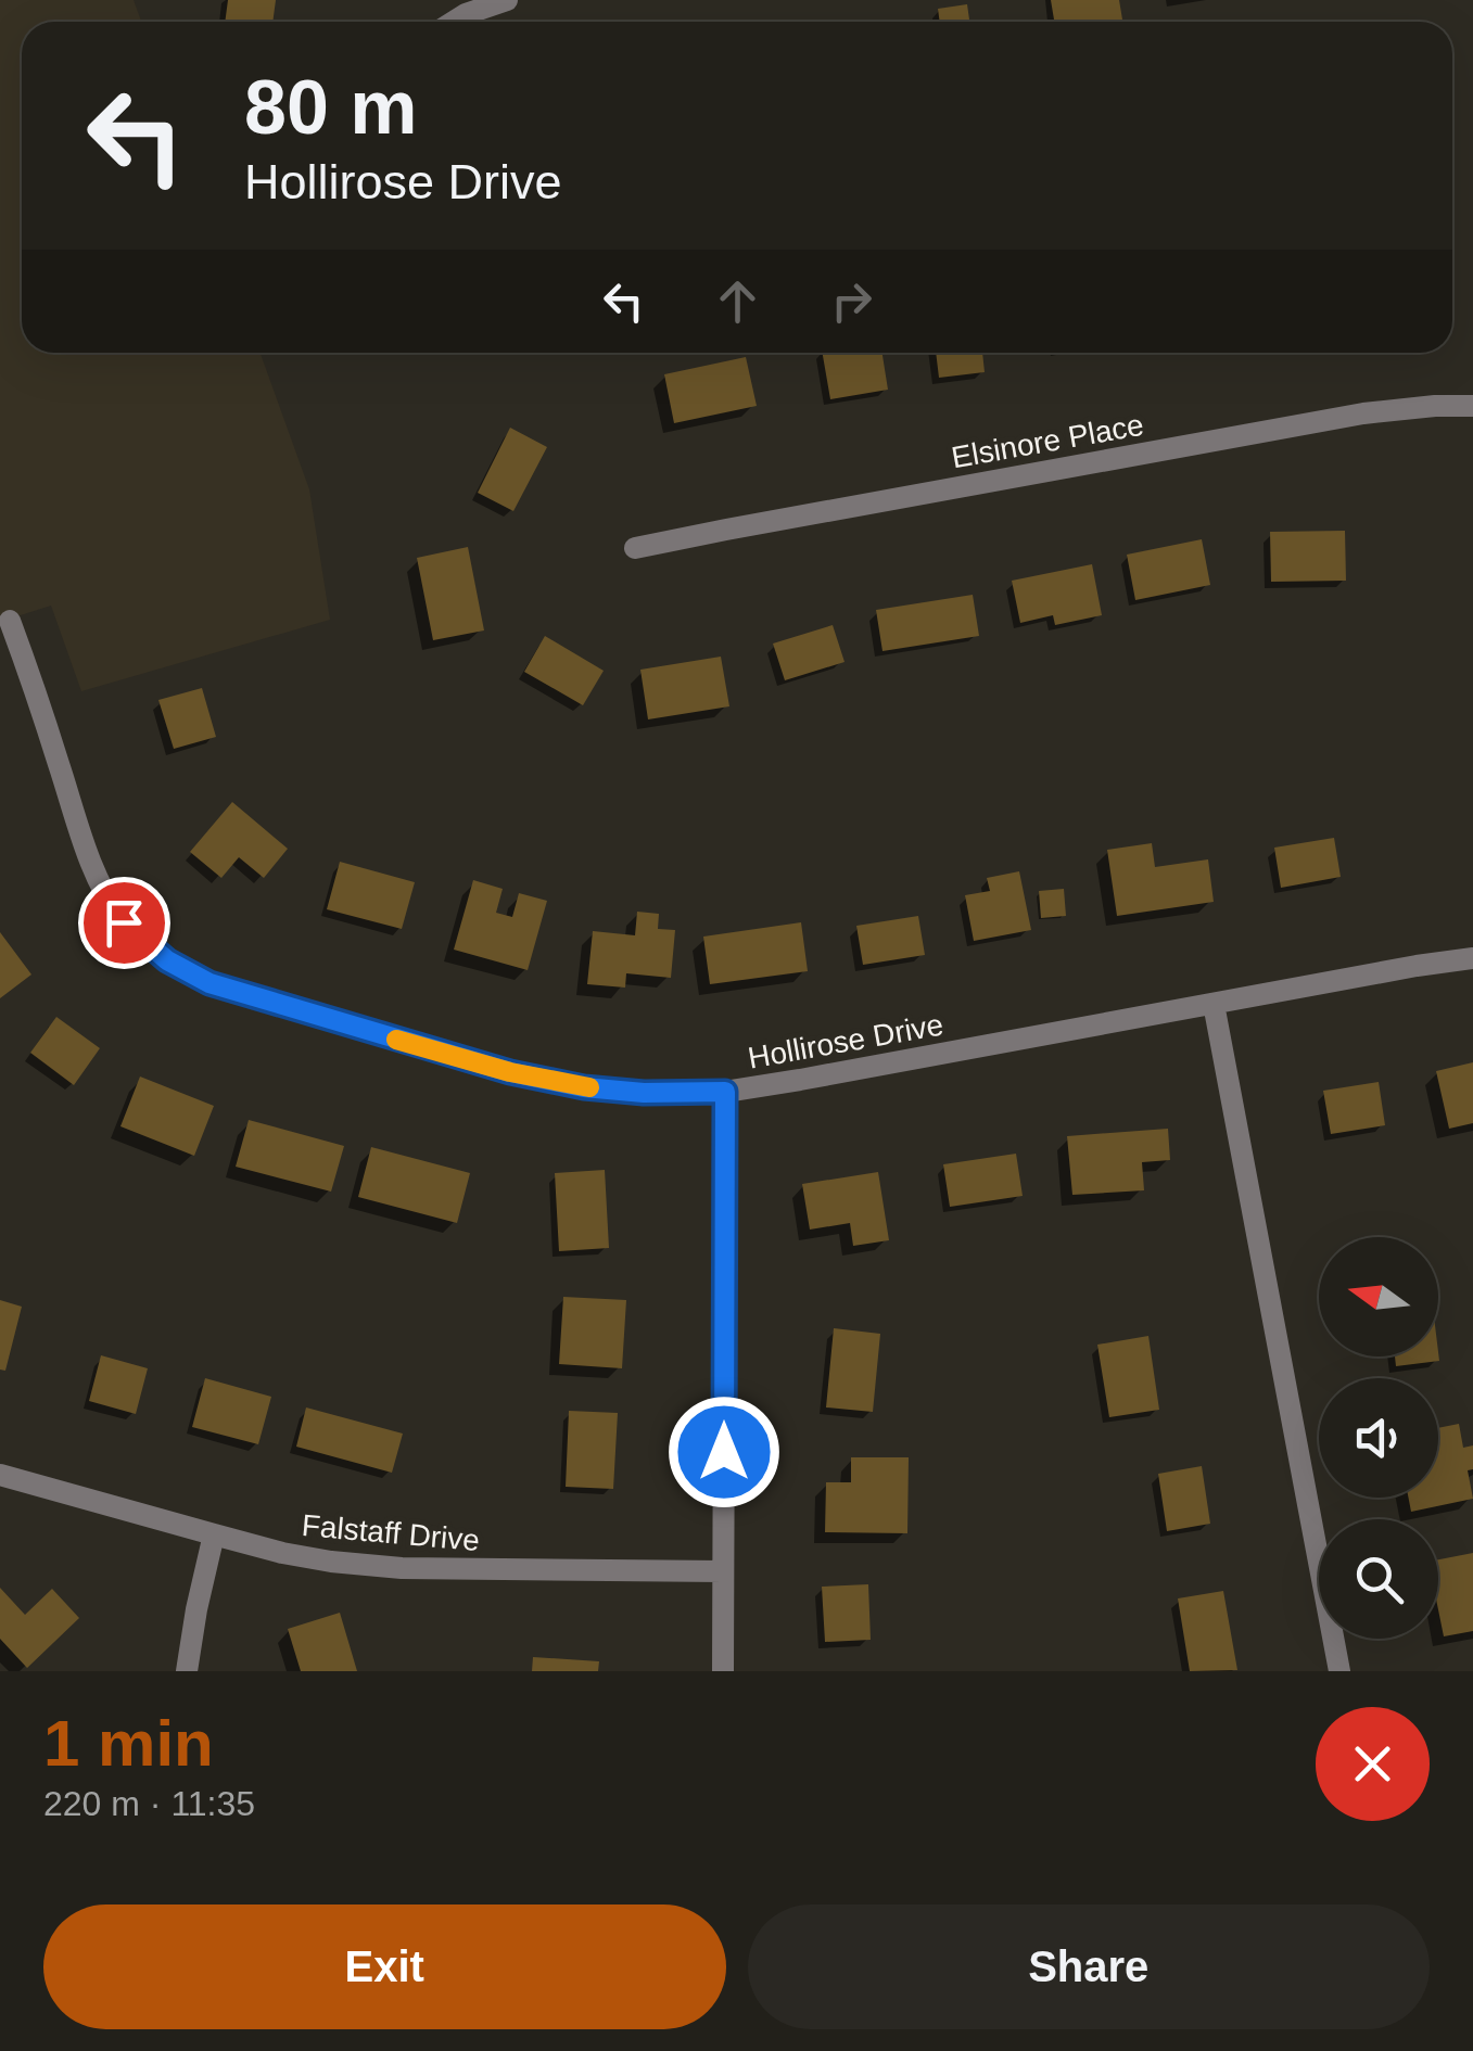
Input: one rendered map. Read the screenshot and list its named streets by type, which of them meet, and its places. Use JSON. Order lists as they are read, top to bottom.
{
  "streets": {
    "street": ["Elsinore Place", "Hollirose Drive", "Falstaff Drive"]
  },
  "north": "left",
  "page": {
    "turn": ["80 m", "Hollirose Drive"],
    "heading": ["1 min", "220 m · 11:35"],
    "buttons": ["Exit", "Share"]
  }
}
